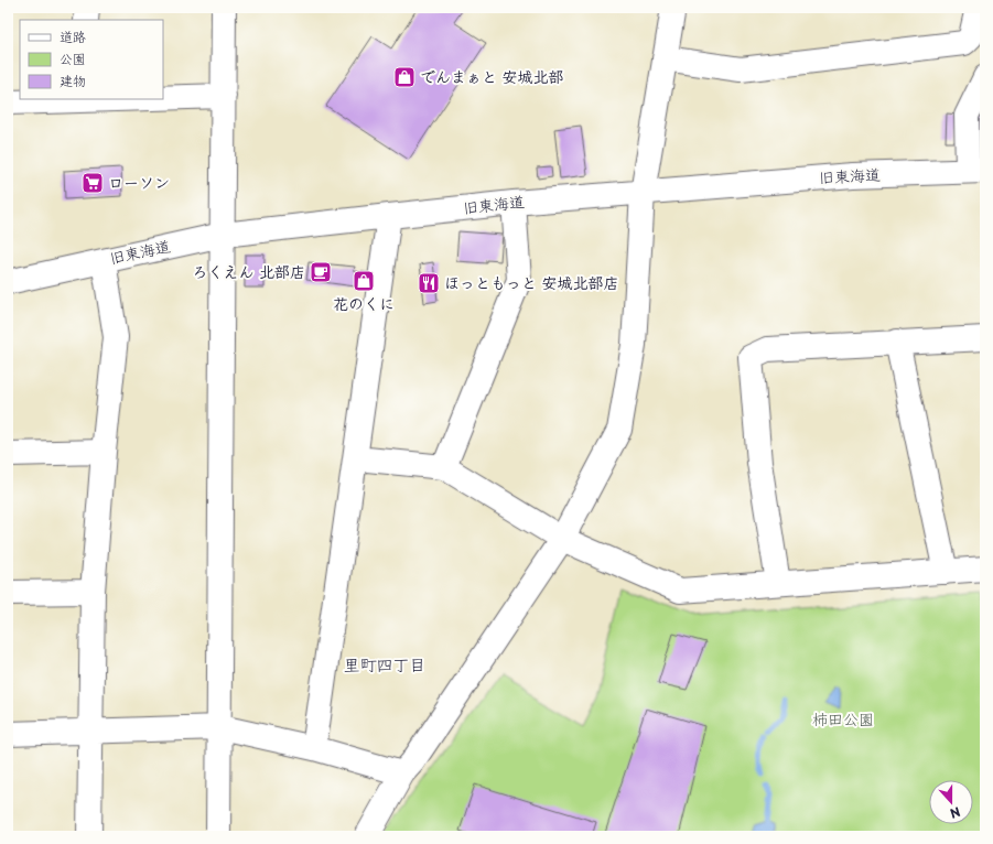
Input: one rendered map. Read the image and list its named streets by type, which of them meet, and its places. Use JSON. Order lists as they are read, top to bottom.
{
  "streets": {
    "street": ["旧東海道"]
  },
  "districts": ["里町四丁目"],
  "parks": ["柿田公園"],
  "places": {
    "shop": ["でんまぁと 安城北部", "花のくに"],
    "supermarket": ["ローソン"],
    "cafe": ["ろくえん 北部店"],
    "restaurant": ["ほっともっと 安城北部店"]
  },
  "legend": ["道路", "公園", "建物"],
  "north": "bottom"
}
